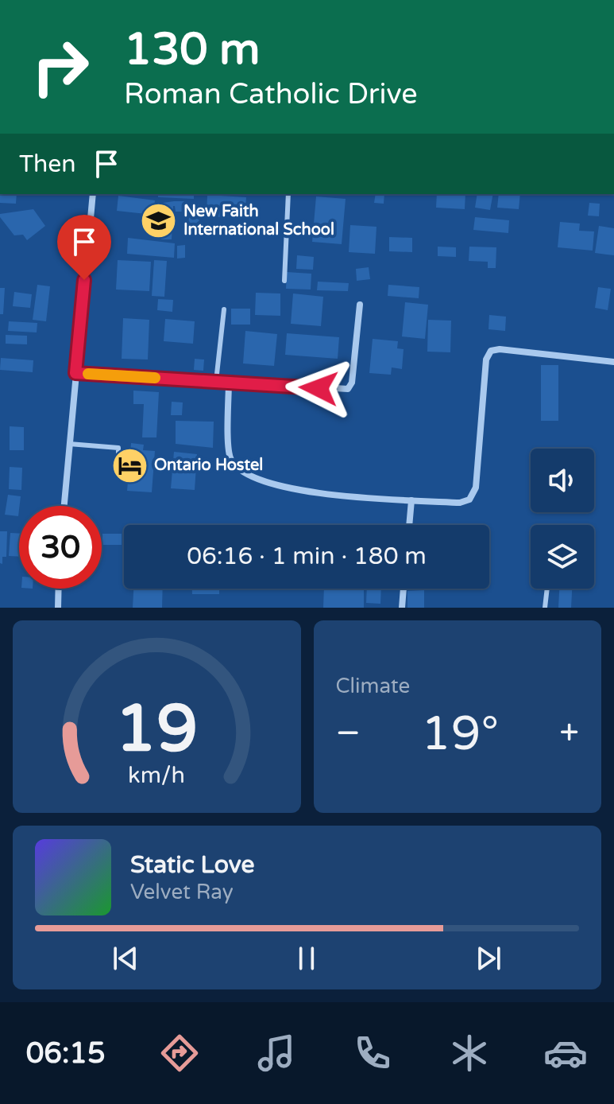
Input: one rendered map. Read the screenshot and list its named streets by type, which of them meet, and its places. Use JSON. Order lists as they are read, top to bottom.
{
  "places": {
    "school or university": ["New Faith International School"],
    "hotel": ["Ontario Hostel"]
  },
  "page": {
    "turn": ["130 m", "Roman Catholic Drive"],
    "then": "Then",
    "limit": "30",
    "trip": "06:16 · 1 min · 180 m",
    "tile": "Climate",
    "heat": ["−", "19°", "+"],
    "song": ["Static Love", "Velvet Ray"],
    "tabs": "06:15",
    "gauge": ["19", "km/h"]
  }
}
